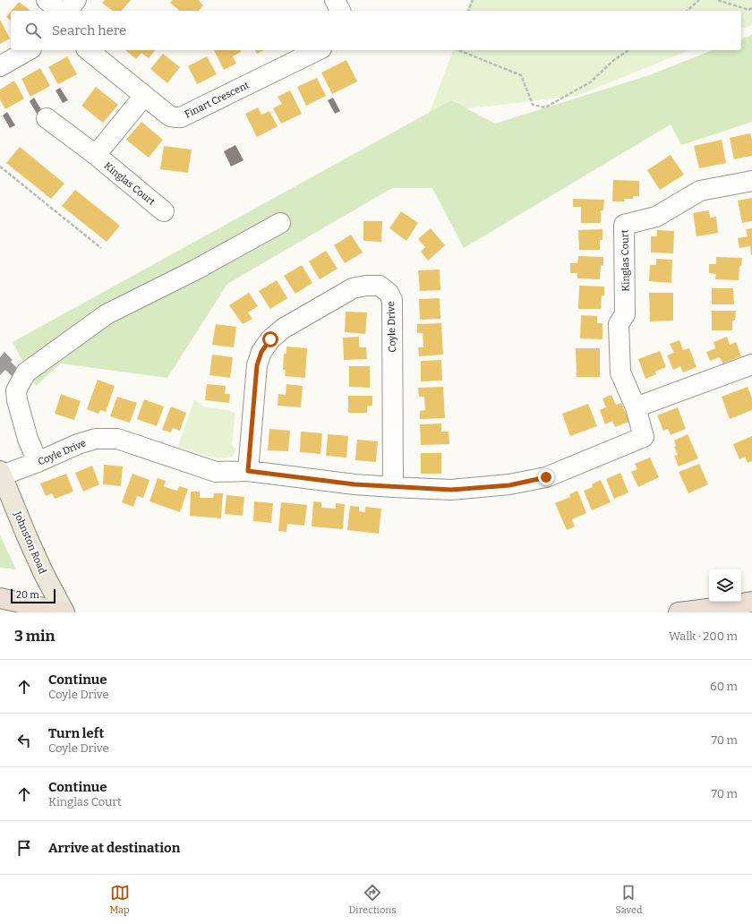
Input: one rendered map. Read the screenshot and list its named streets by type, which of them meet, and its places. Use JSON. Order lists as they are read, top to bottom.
{
  "streets": {
    "main road": ["Johnston Road"],
    "street": ["Finart Crescent", "Kinglas Court", "Coyle Drive"]
  },
  "crossings": [
    ["Finart Crescent", "Kinglas Court"],
    ["Kinglas Court", "Coyle Drive"],
    ["Coyle Drive", "Johnston Road"]
  ],
  "scale_bar": "20 m",
  "page": {
    "search": "Search here",
    "scale": "20 m",
    "heading": ["3 min", "Walk · 200 m"],
    "list": [
      ["Continue", "Coyle Drive", "60 m"],
      ["Turn left", "Coyle Drive", "70 m"],
      ["Continue", "Kinglas Court", "70 m"],
      "Arrive at destination"
    ],
    "nav": ["Map", "Directions", "Saved"]
  }
}
